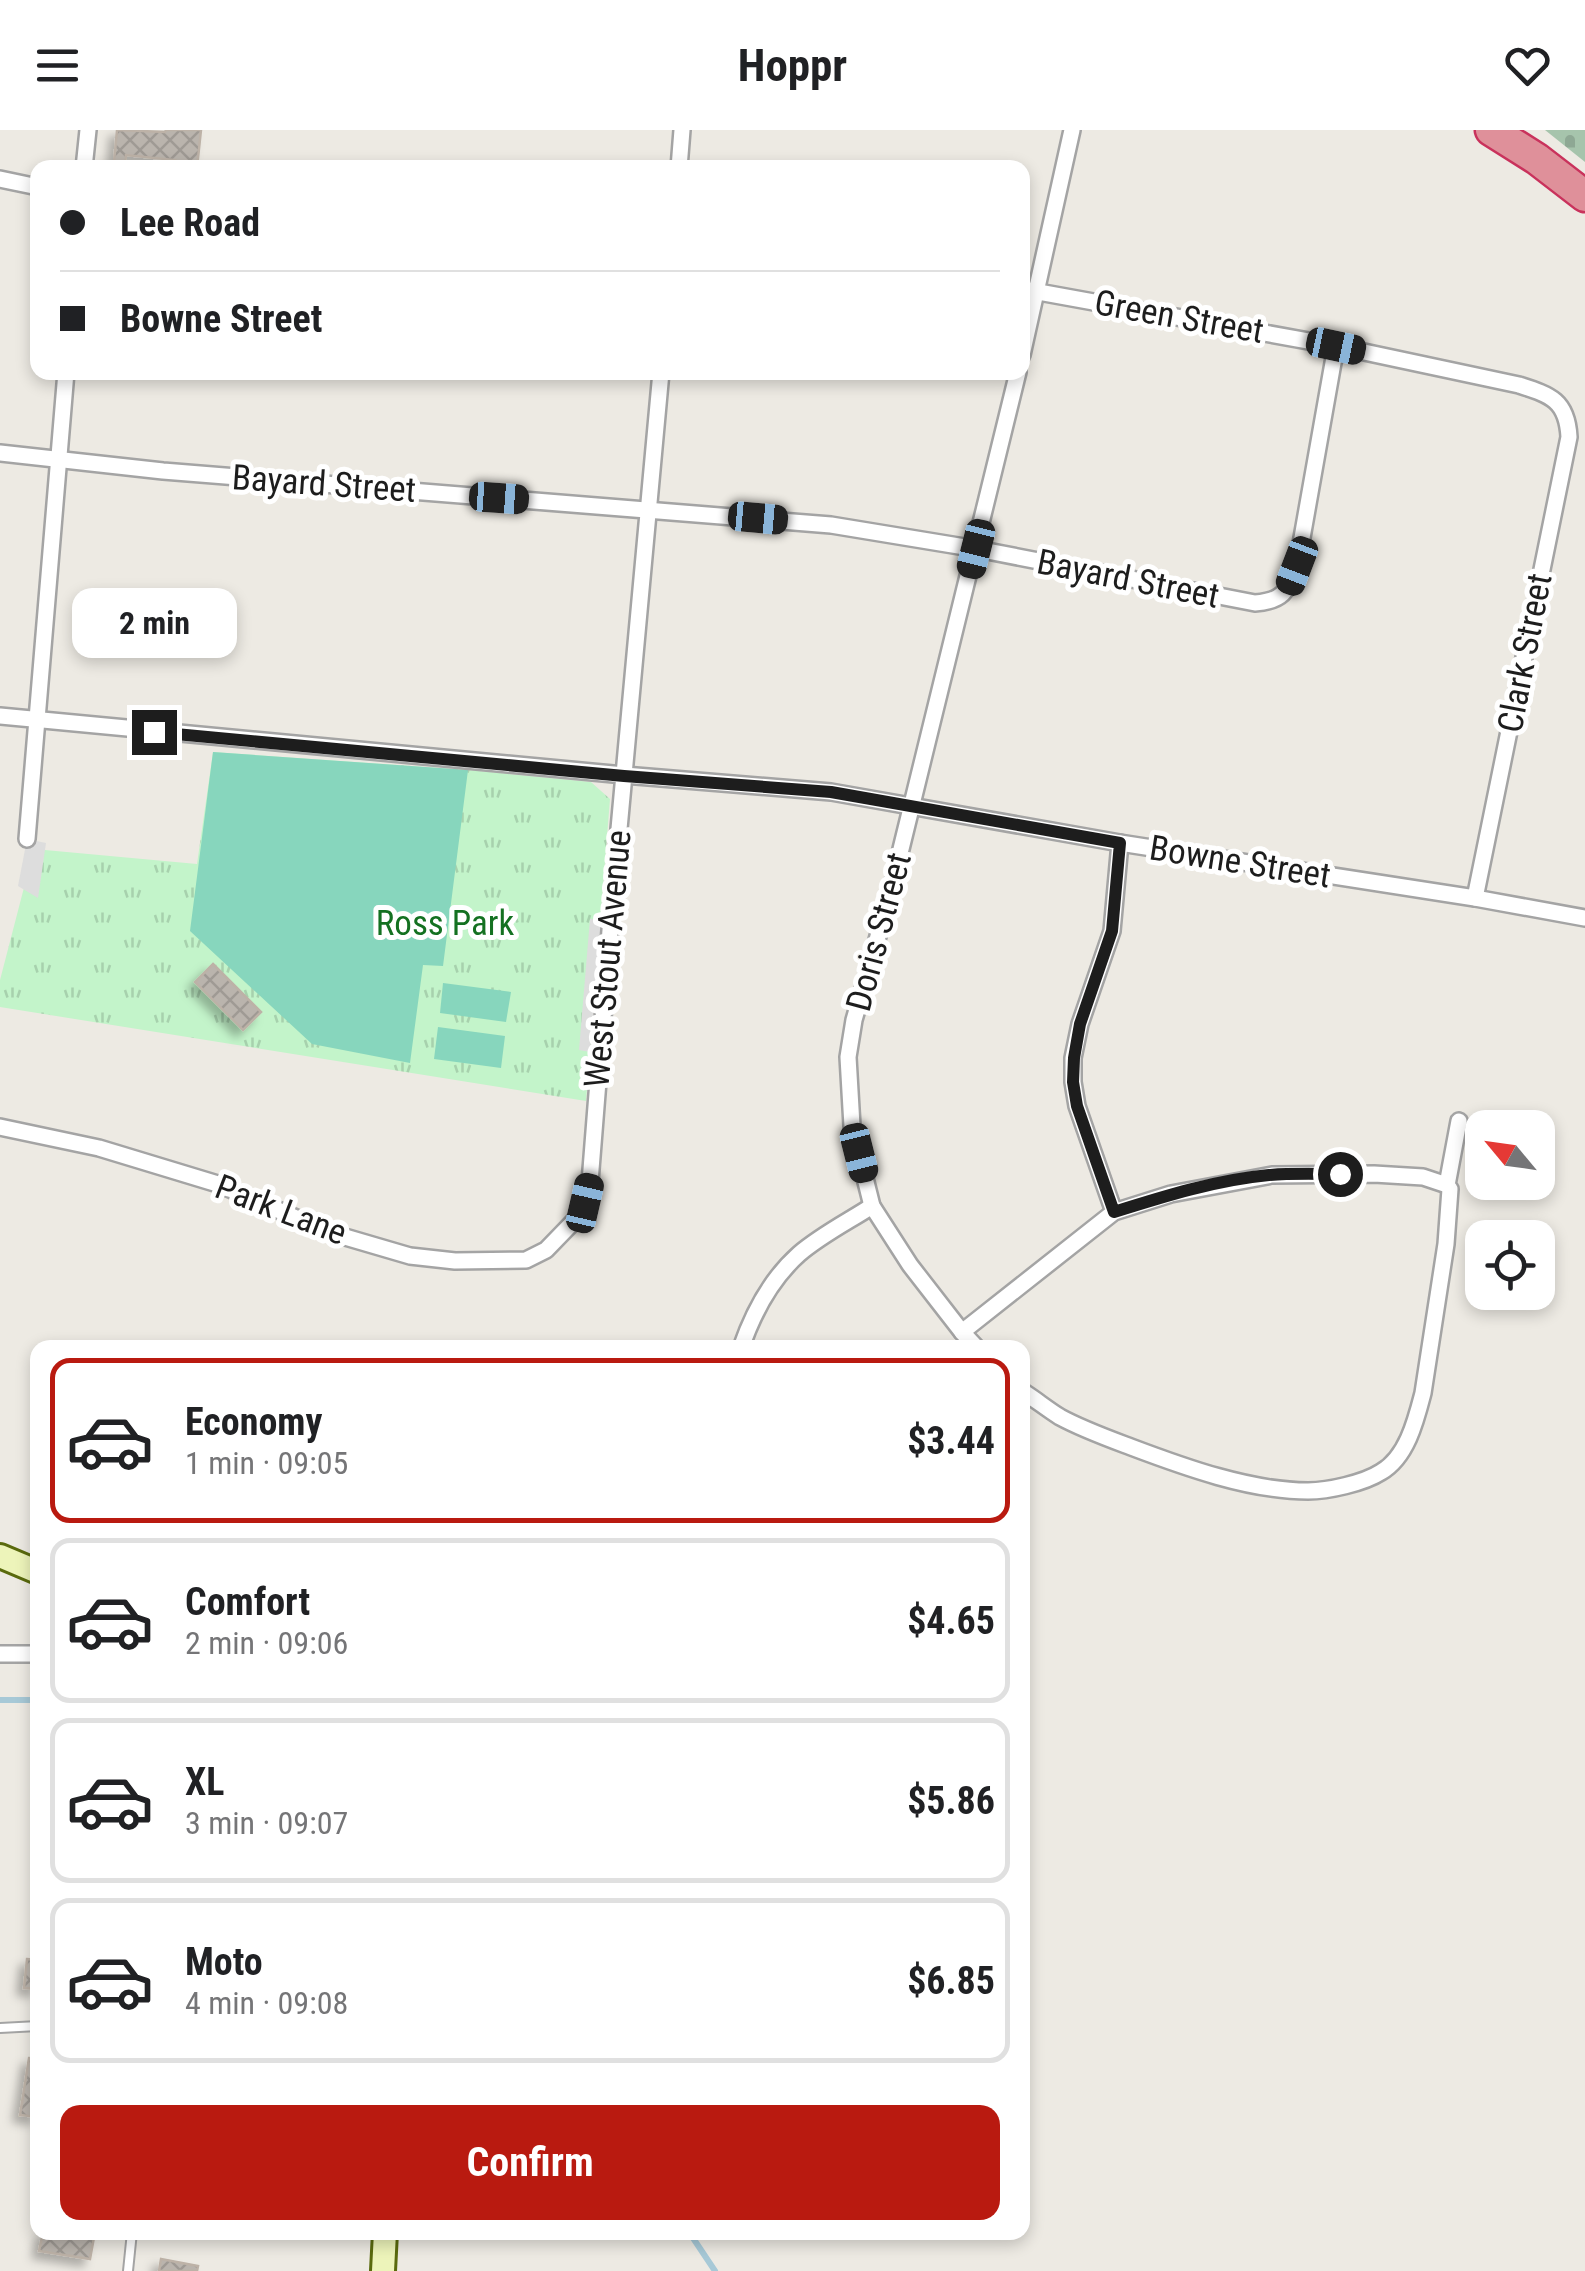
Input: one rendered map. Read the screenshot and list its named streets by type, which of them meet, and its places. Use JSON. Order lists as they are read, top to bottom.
{
  "streets": {
    "street": [
      "Green Street",
      "Bayard Street",
      "Clark Street",
      "Bowne Street",
      "Doris Street",
      "West Stout Avenue",
      "Park Lane"
    ]
  },
  "crossings": [
    ["Green Street", "Bayard Street"],
    ["Green Street", "Clark Street"],
    ["Bayard Street", "Doris Street"],
    ["Bayard Street", "West Stout Avenue"],
    ["Clark Street", "Bowne Street"],
    ["Bowne Street", "Doris Street"],
    ["Bowne Street", "West Stout Avenue"],
    ["West Stout Avenue", "Park Lane"]
  ],
  "parks": ["Ross Park"],
  "north": "top left",
  "page": {
    "header": "Hoppr",
    "banner": ["Lee Road", "Bowne Street"],
    "bubble": "2 min",
    "list": [
      {
        "name": "Economy",
        "note": "1 min · 09:05",
        "value": "$3.44"
      },
      {
        "name": "Comfort",
        "note": "2 min · 09:06",
        "value": "$4.65"
      },
      {
        "name": "XL",
        "note": "3 min · 09:07",
        "value": "$5.86"
      },
      {
        "name": "Moto",
        "note": "4 min · 09:08",
        "value": "$6.85"
      }
    ],
    "buttons": "Confirm"
  }
}
